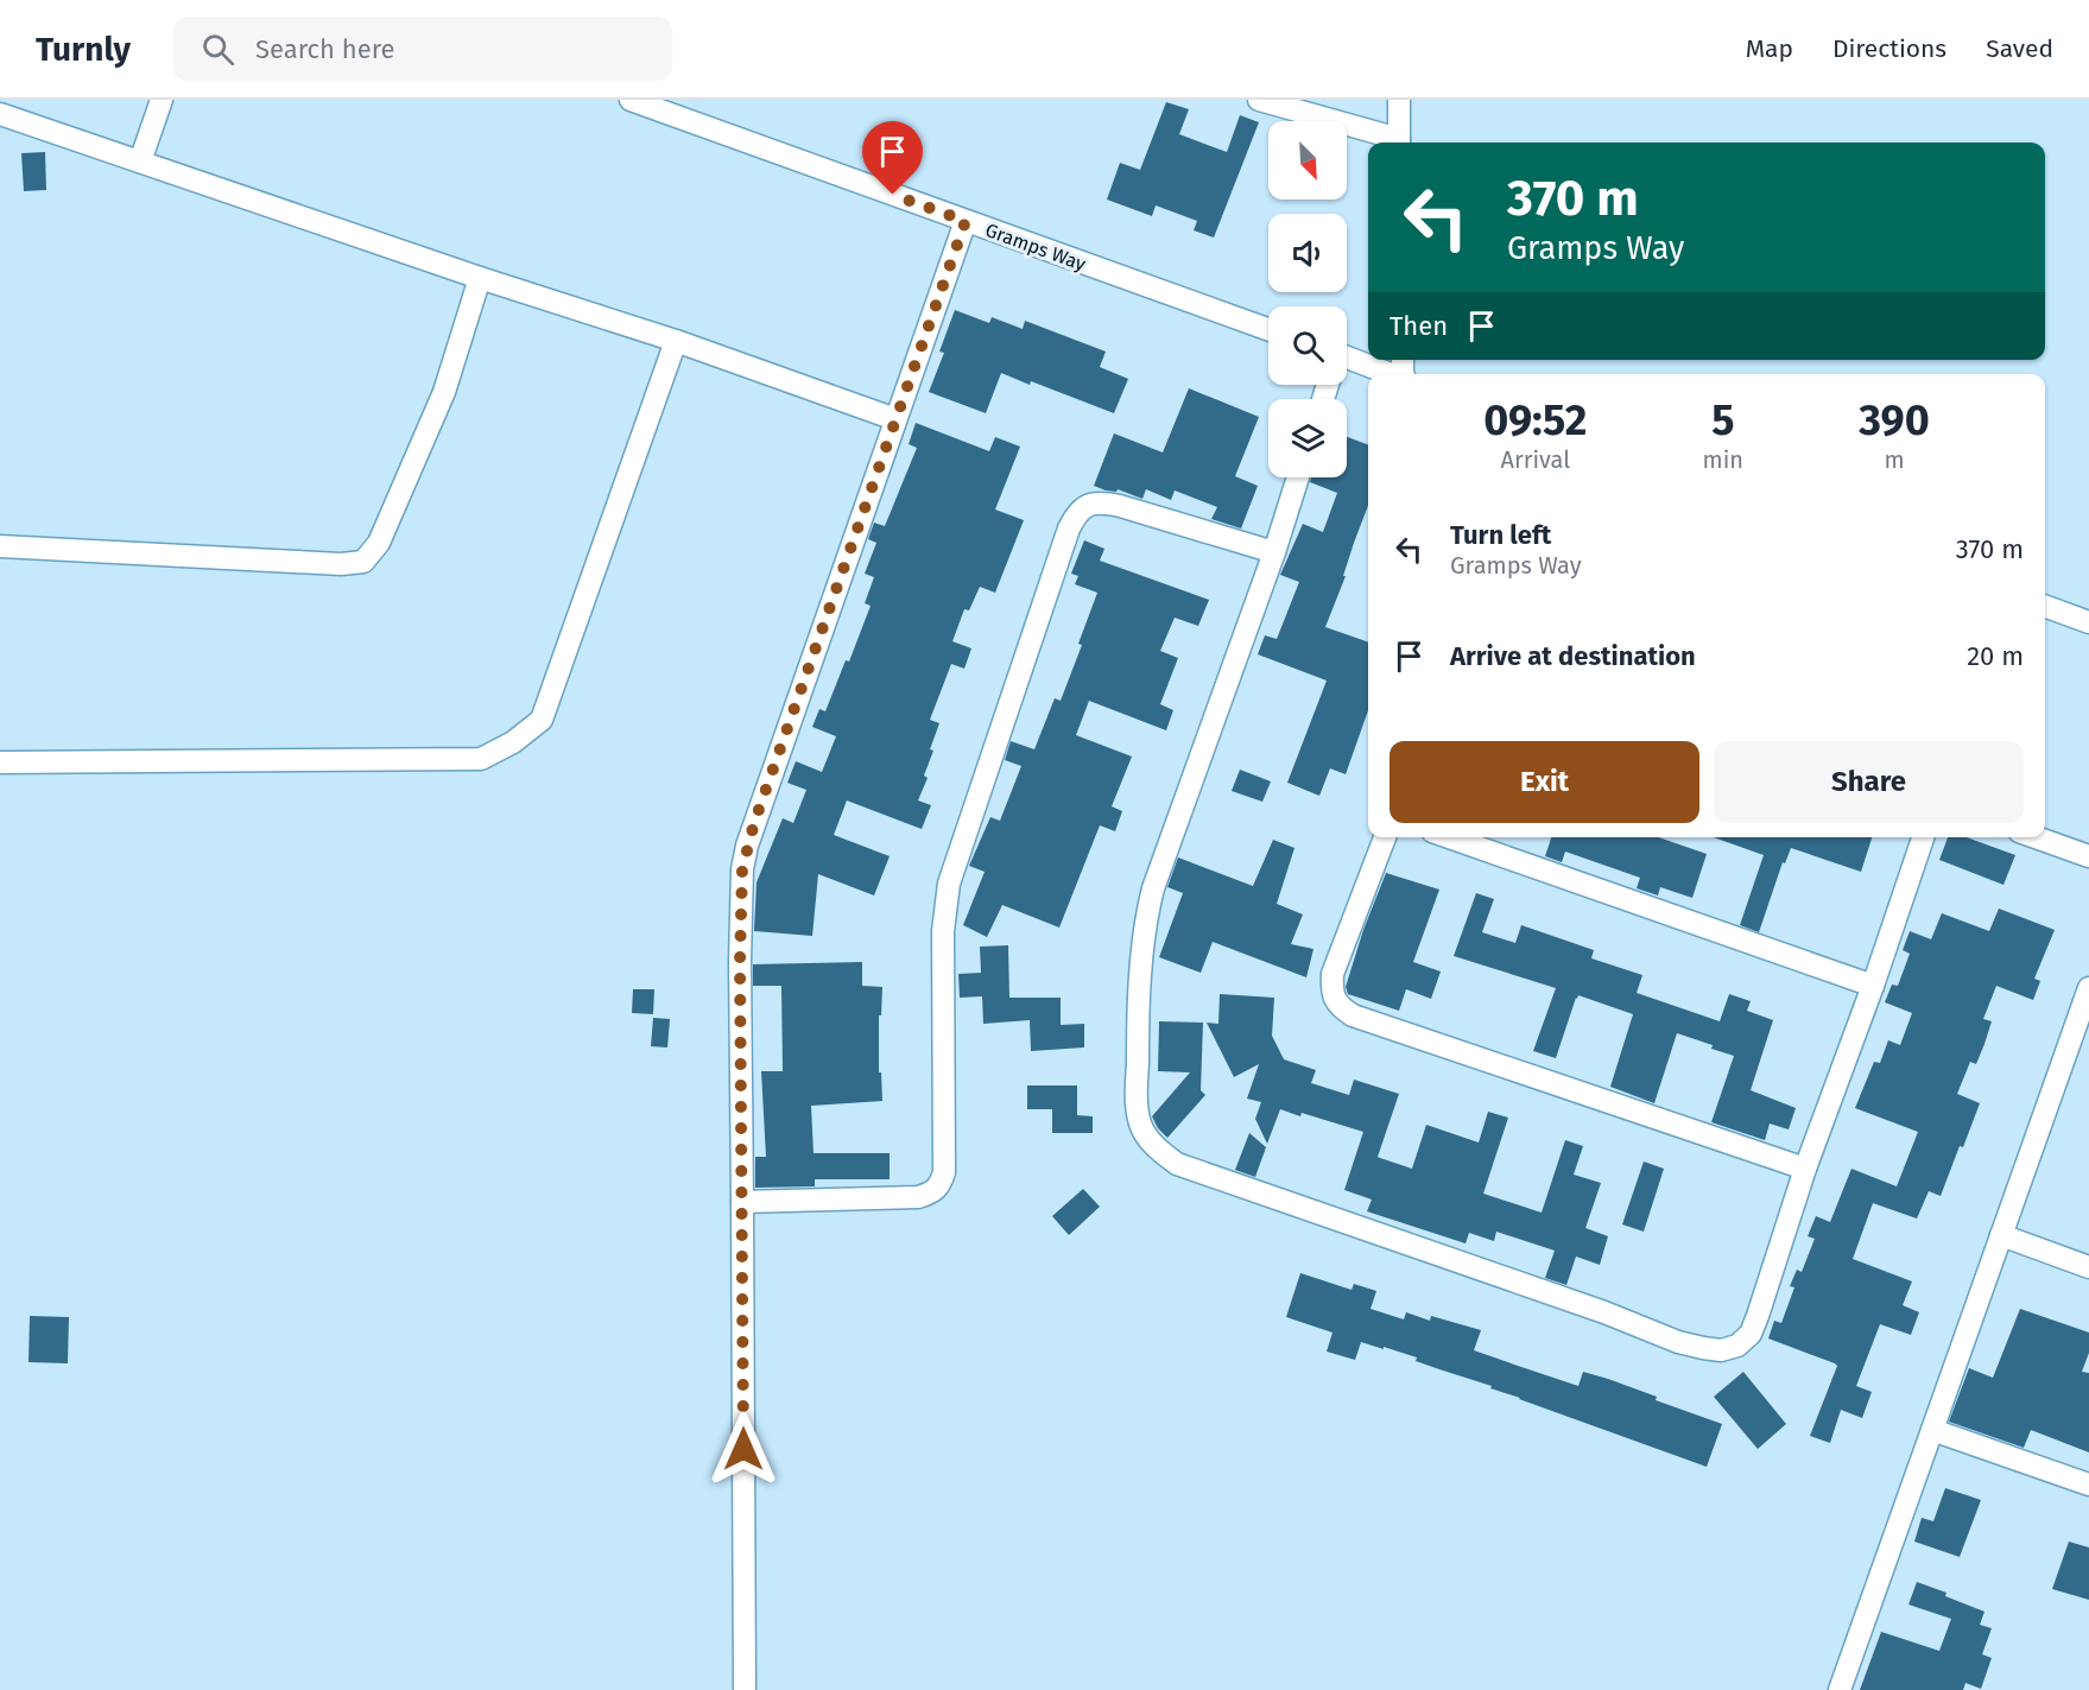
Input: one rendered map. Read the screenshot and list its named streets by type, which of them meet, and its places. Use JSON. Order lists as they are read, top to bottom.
{
  "streets": {
    "street": ["Gramps Way"]
  },
  "north": "bottom right",
  "page": {
    "header": "Turnly",
    "search": "Search here",
    "nav": ["Map", "Directions", "Saved"],
    "turn": ["370 m", "Gramps Way"],
    "then": "Then",
    "eta": [
      "09:52",
      "Arrival",
      "5",
      "min",
      "390",
      "m"
    ],
    "list": [
      {
        "name": "Turn left",
        "note": "Gramps Way",
        "value": "370 m"
      },
      {
        "name": "Arrive at destination",
        "value": "20 m"
      }
    ],
    "buttons": ["Exit", "Share"]
  }
}
